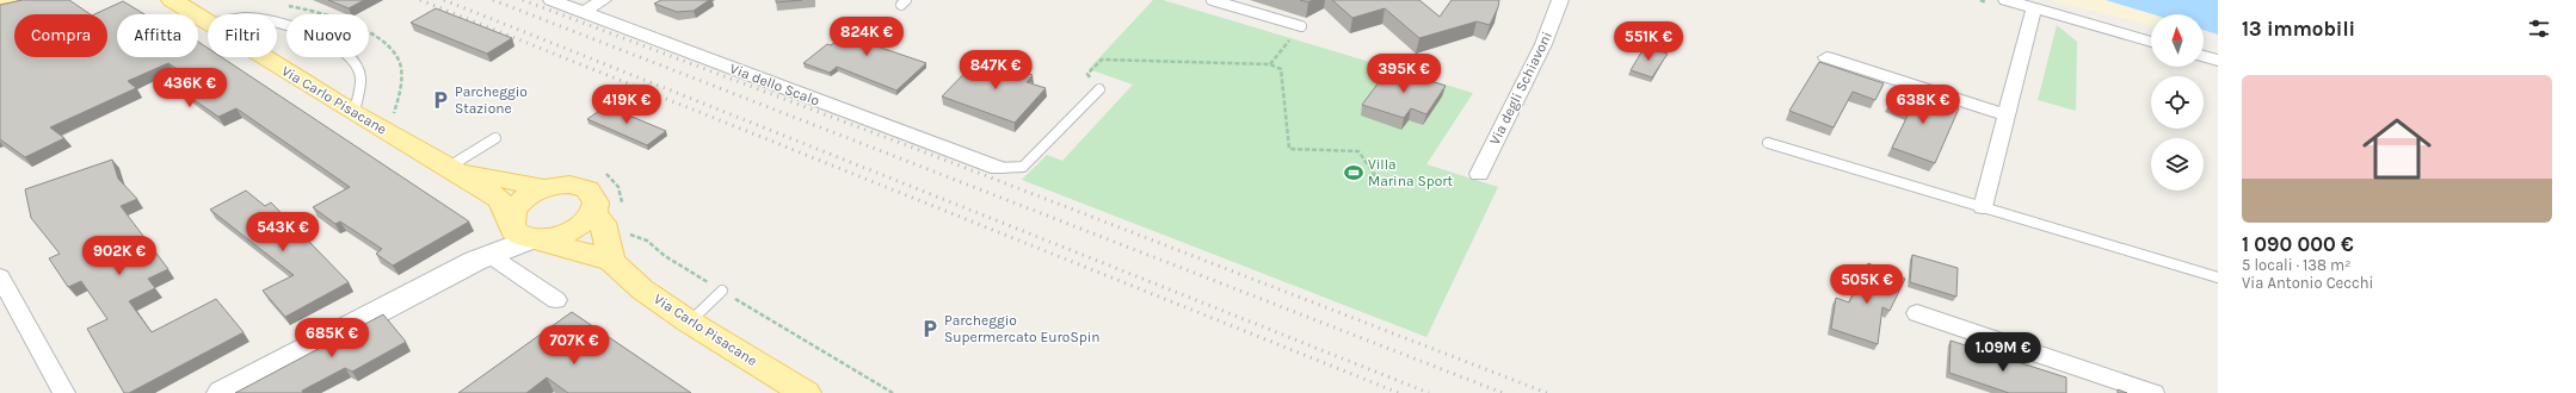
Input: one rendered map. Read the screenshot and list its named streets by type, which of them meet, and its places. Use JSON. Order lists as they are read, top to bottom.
{
  "streets": {
    "main road": ["Via Carlo Pisacane"],
    "street": ["Via dello Scalo", "Via degli Schiavoni"]
  },
  "places": {
    "parking": ["Parcheggio Stazione", "Parcheggio Supermercato EuroSpin"],
    "sports": ["Villa Marina Sport"]
  },
  "north": "top",
  "page": {
    "heading": "13 immobili",
    "chip": [
      "Compra",
      "Affitta",
      "Filtri",
      "Nuovo"
    ],
    "price": [
      "824K €",
      "551K €",
      "847K €",
      "395K €",
      "436K €",
      "419K €",
      "638K €",
      "543K €",
      "902K €",
      "505K €",
      "685K €",
      "707K €",
      "1.09M €"
    ],
    "list": [
      {
        "name": "1 090 000 €",
        "note": "5 locali · 138 m² · Via Antonio Cecchi"
      }
    ]
  }
}
